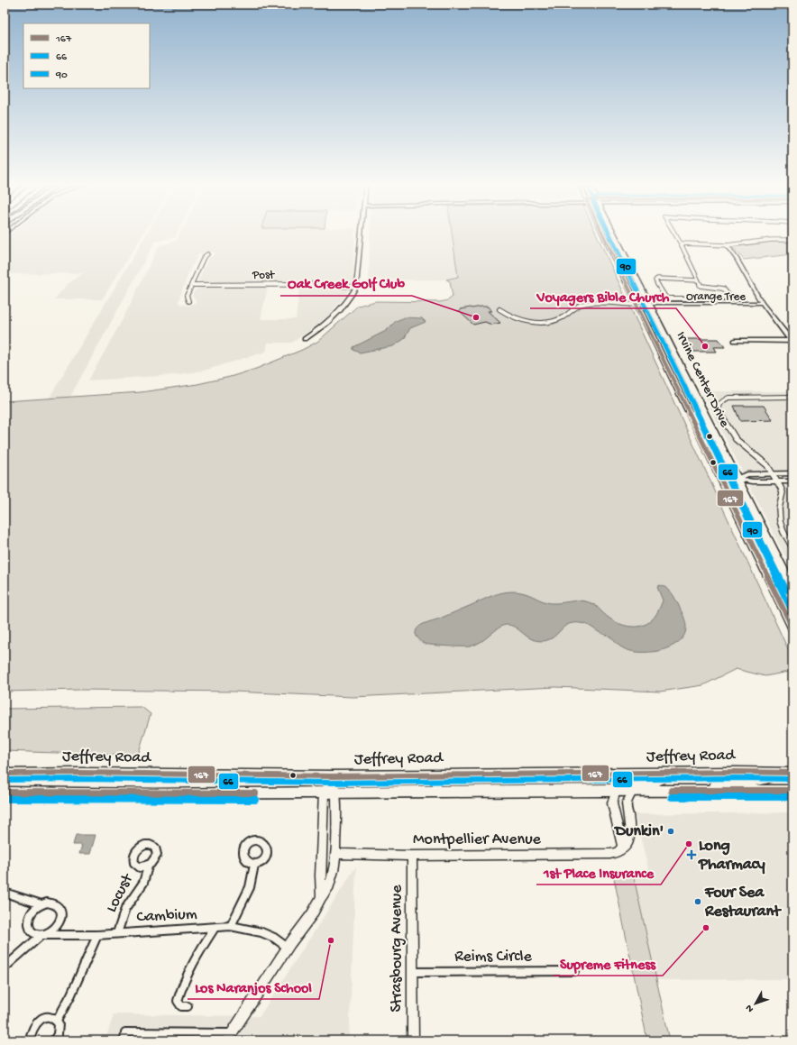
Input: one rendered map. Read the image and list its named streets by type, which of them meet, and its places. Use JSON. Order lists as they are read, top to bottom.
{
  "streets": {
    "main road": ["Irvine Center Drive", "Jeffrey Road"],
    "street": [
      "Post",
      "Orange Tree",
      "Montpellier Avenue",
      "Locust",
      "Cambium",
      "Strasbourg Avenue",
      "Reims Circle"
    ]
  },
  "crossings": [
    ["Orange Tree", "Irvine Center Drive"],
    ["Montpellier Avenue", "Strasbourg Avenue"],
    ["Locust", "Cambium"],
    ["Strasbourg Avenue", "Reims Circle"]
  ],
  "places": {
    "other": [
      "Oak Creek Golf Club",
      "Voyagers Bible Church",
      "Dunkin'",
      "1st Place Insurance",
      "Four Sea Restaurant",
      "Supreme Fitness",
      "Los Naranjos School"
    ],
    "health": ["Long Pharmacy"]
  },
  "lines": ["transit line 167", "transit line 66", "transit line 90"],
  "legend": ["167", "66", "90"],
  "north": "bottom left"
}
